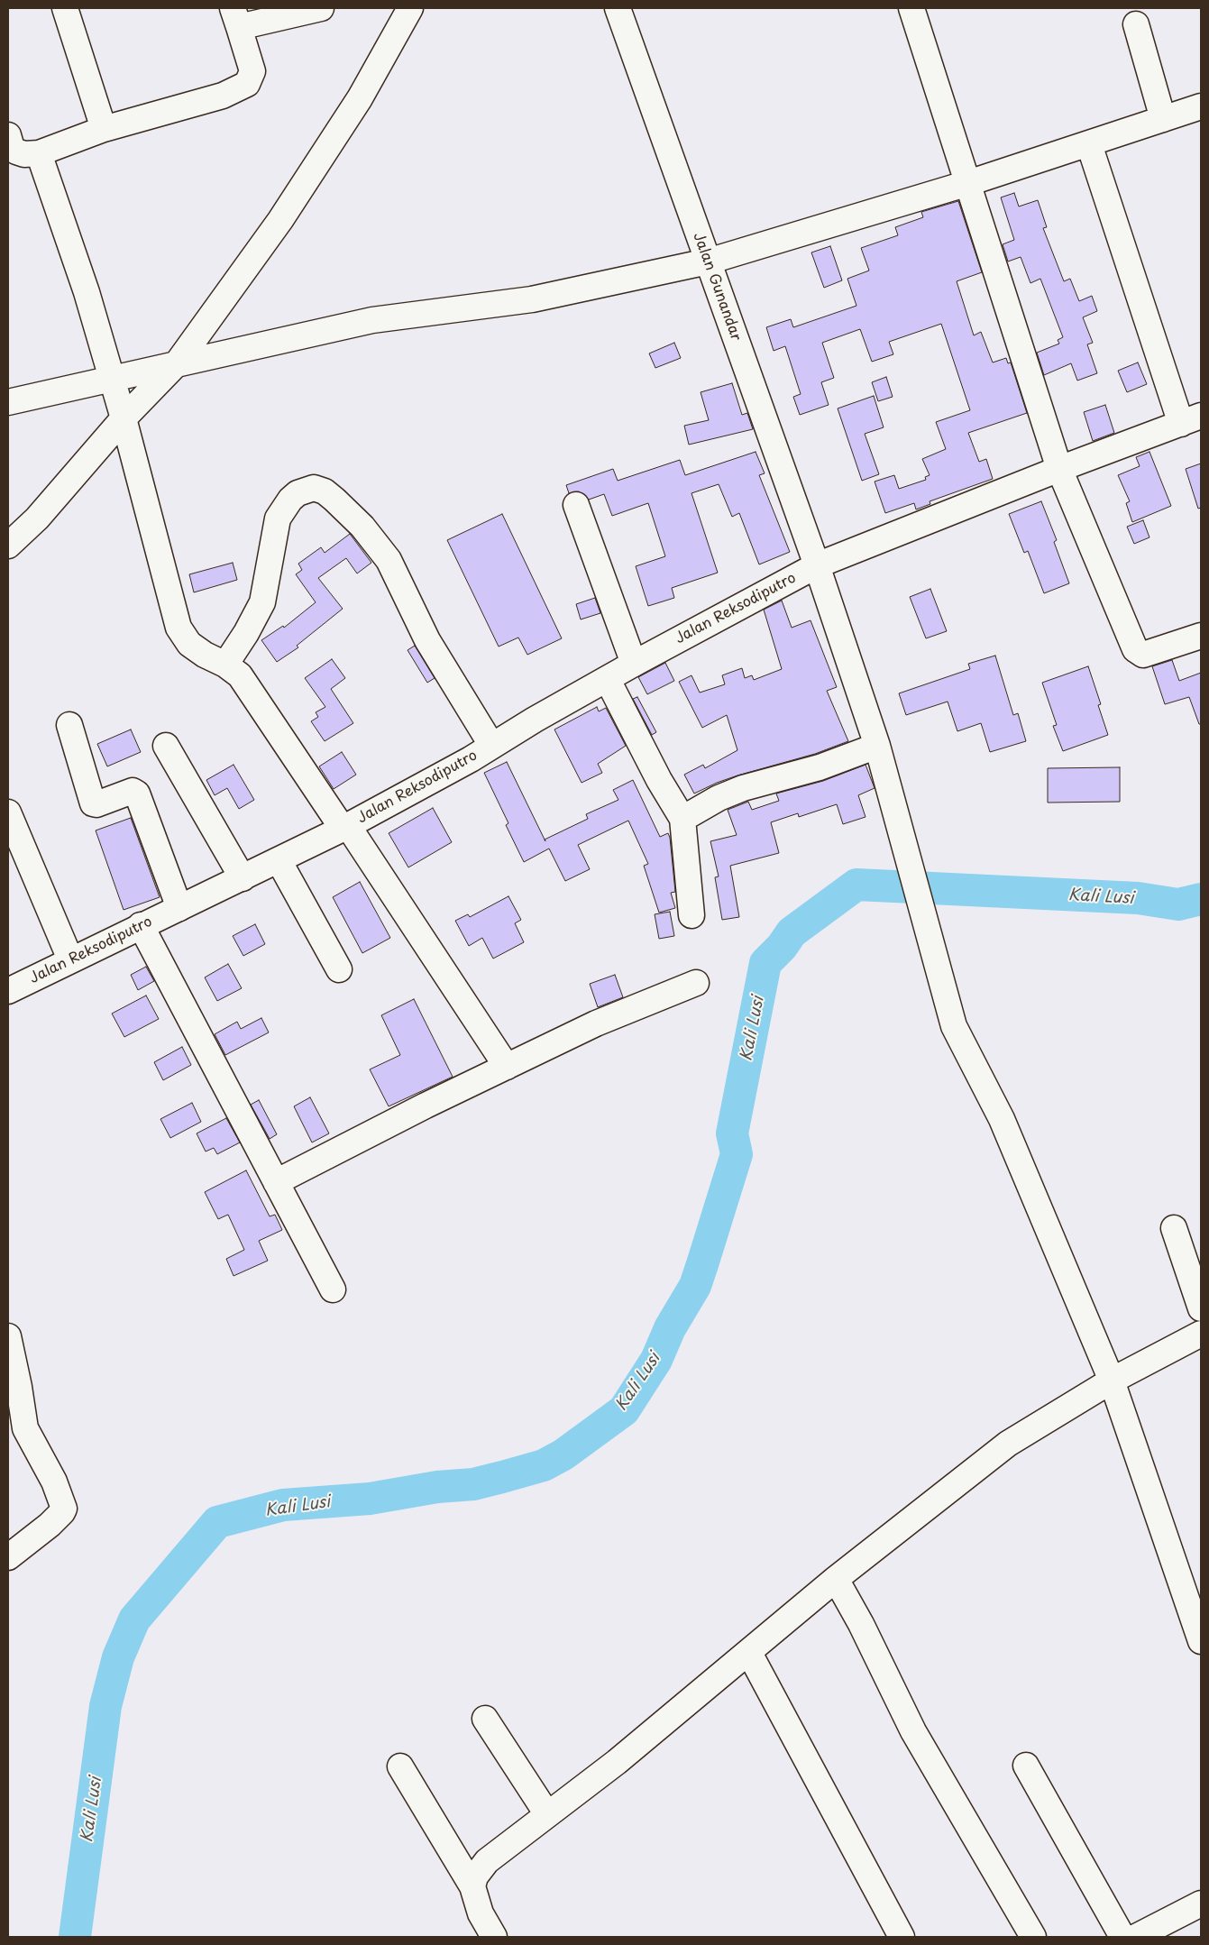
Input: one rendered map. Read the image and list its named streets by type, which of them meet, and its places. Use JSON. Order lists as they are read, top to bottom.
{
  "streets": {
    "street": ["Jalan Gunandar", "Jalan Reksodiputro"]
  },
  "crossings": [
    ["Jalan Gunandar", "Jalan Reksodiputro"]
  ],
  "water": ["Kali Lusi"]
}
